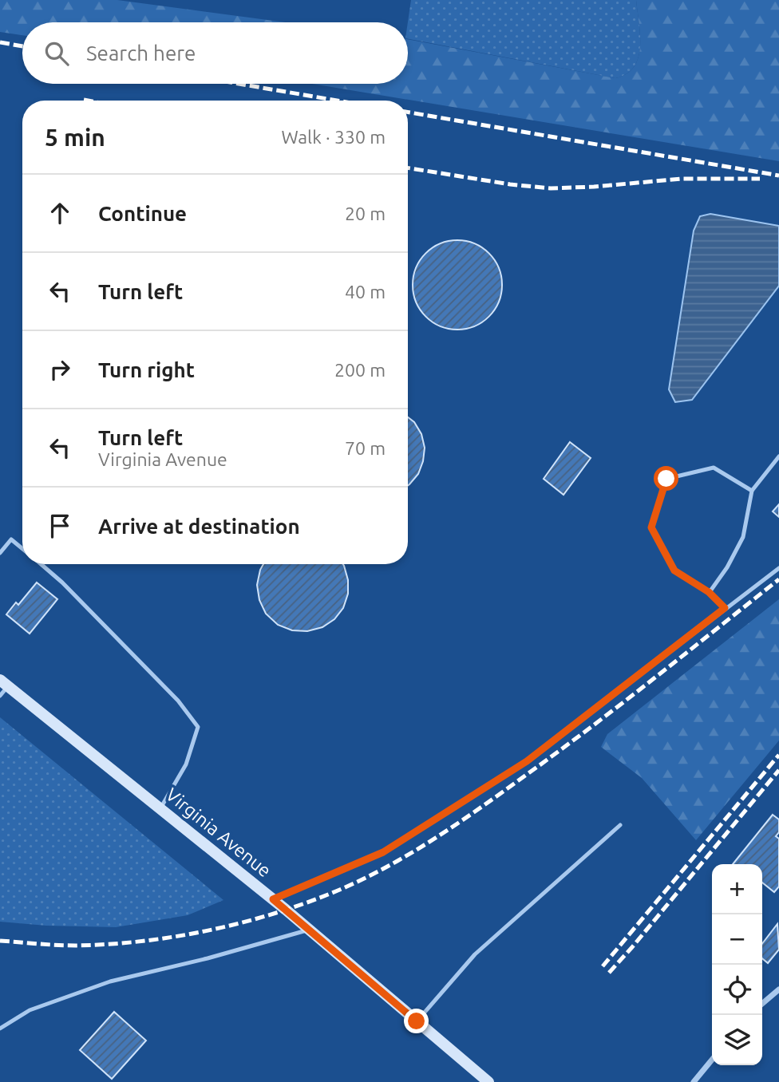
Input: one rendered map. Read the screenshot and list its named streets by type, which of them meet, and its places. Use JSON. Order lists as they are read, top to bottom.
{
  "streets": {
    "main road": ["Virginia Avenue"]
  },
  "page": {
    "search": "Search here",
    "heading": ["5 min", "Walk · 330 m"],
    "list": [
      ["Continue", "20 m"],
      ["Turn left", "40 m"],
      ["Turn right", "200 m"],
      ["Turn left", "Virginia Avenue", "70 m"],
      "Arrive at destination"
    ],
    "map_buttons": ["+", "−"]
  }
}
